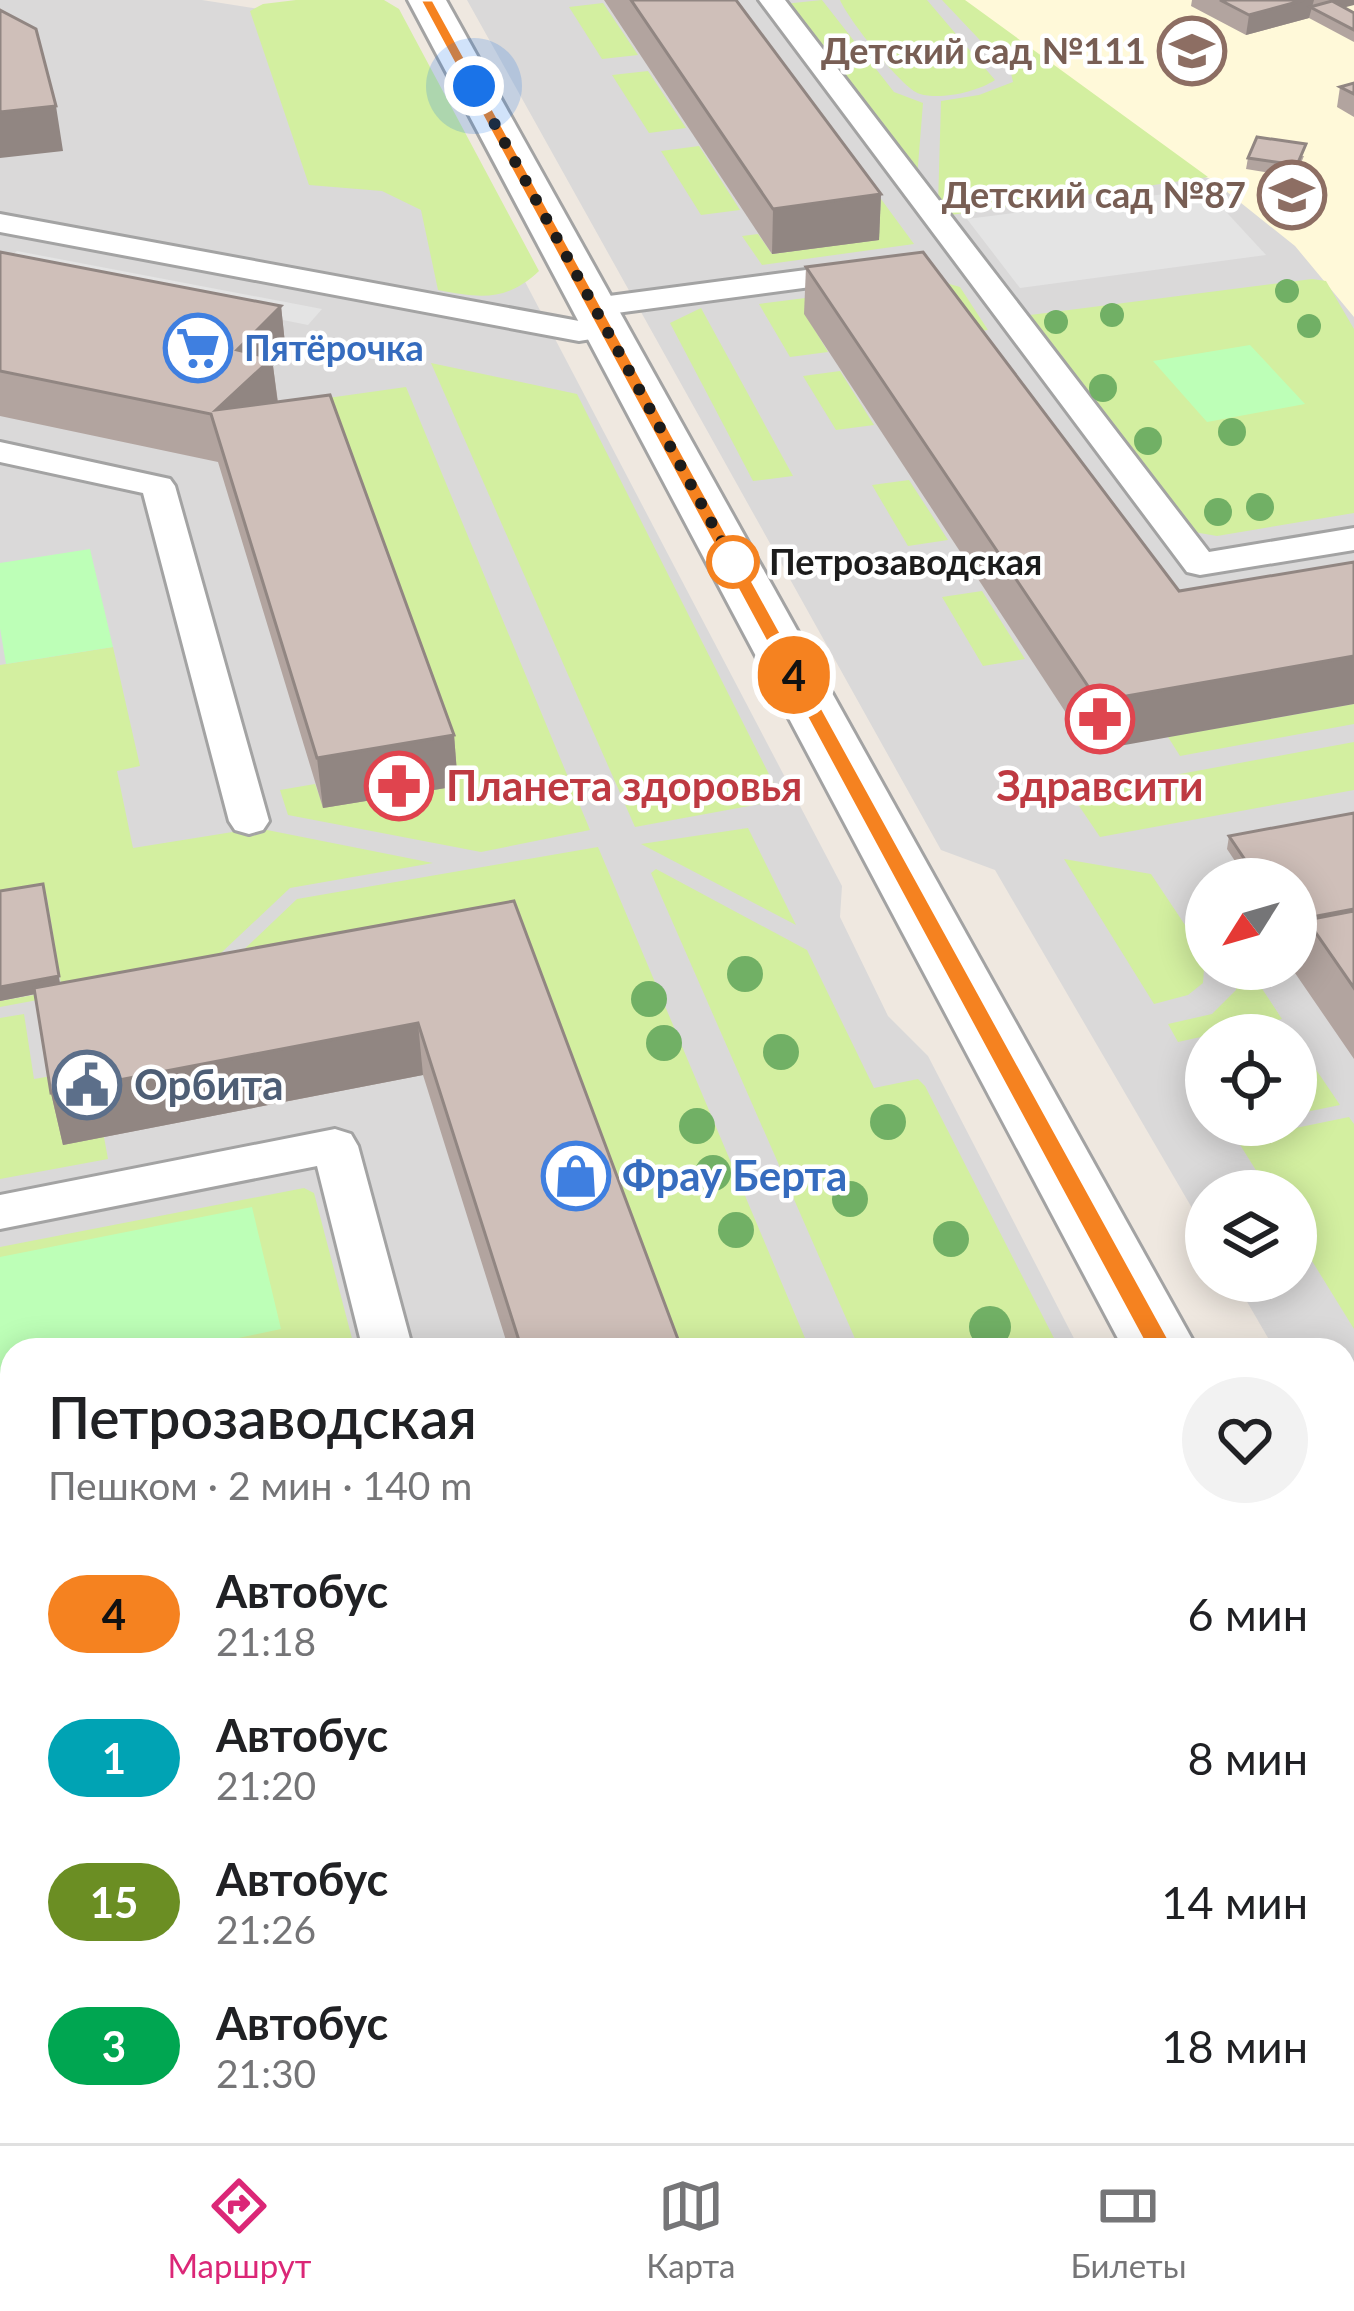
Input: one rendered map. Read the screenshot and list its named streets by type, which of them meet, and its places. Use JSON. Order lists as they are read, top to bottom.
{
  "places": {
    "school or university": ["Детский сад №111", "Детский сад №87"],
    "supermarket": ["Пятёрочка"],
    "other": ["Петрозаводская"],
    "pharmacy": ["Здравсити", "Планета здоровья"],
    "public building": ["Орбита"],
    "shop": ["Фрау Берта"]
  },
  "lines": ["bus line 4"],
  "north": "bottom left",
  "page": {
    "on_map": "4",
    "heading": ["Петрозаводская", "Пешком · 2 мин · 140 m"],
    "list": [
      {
        "mark": "4",
        "name": "Автобус",
        "note": "21:18",
        "value": "6 мин"
      },
      {
        "mark": "1",
        "name": "Автобус",
        "note": "21:20",
        "value": "8 мин"
      },
      {
        "mark": "15",
        "name": "Автобус",
        "note": "21:26",
        "value": "14 мин"
      },
      {
        "mark": "3",
        "name": "Автобус",
        "note": "21:30",
        "value": "18 мин"
      }
    ],
    "tabs": ["Маршрут", "Карта", "Билеты"]
  }
}
